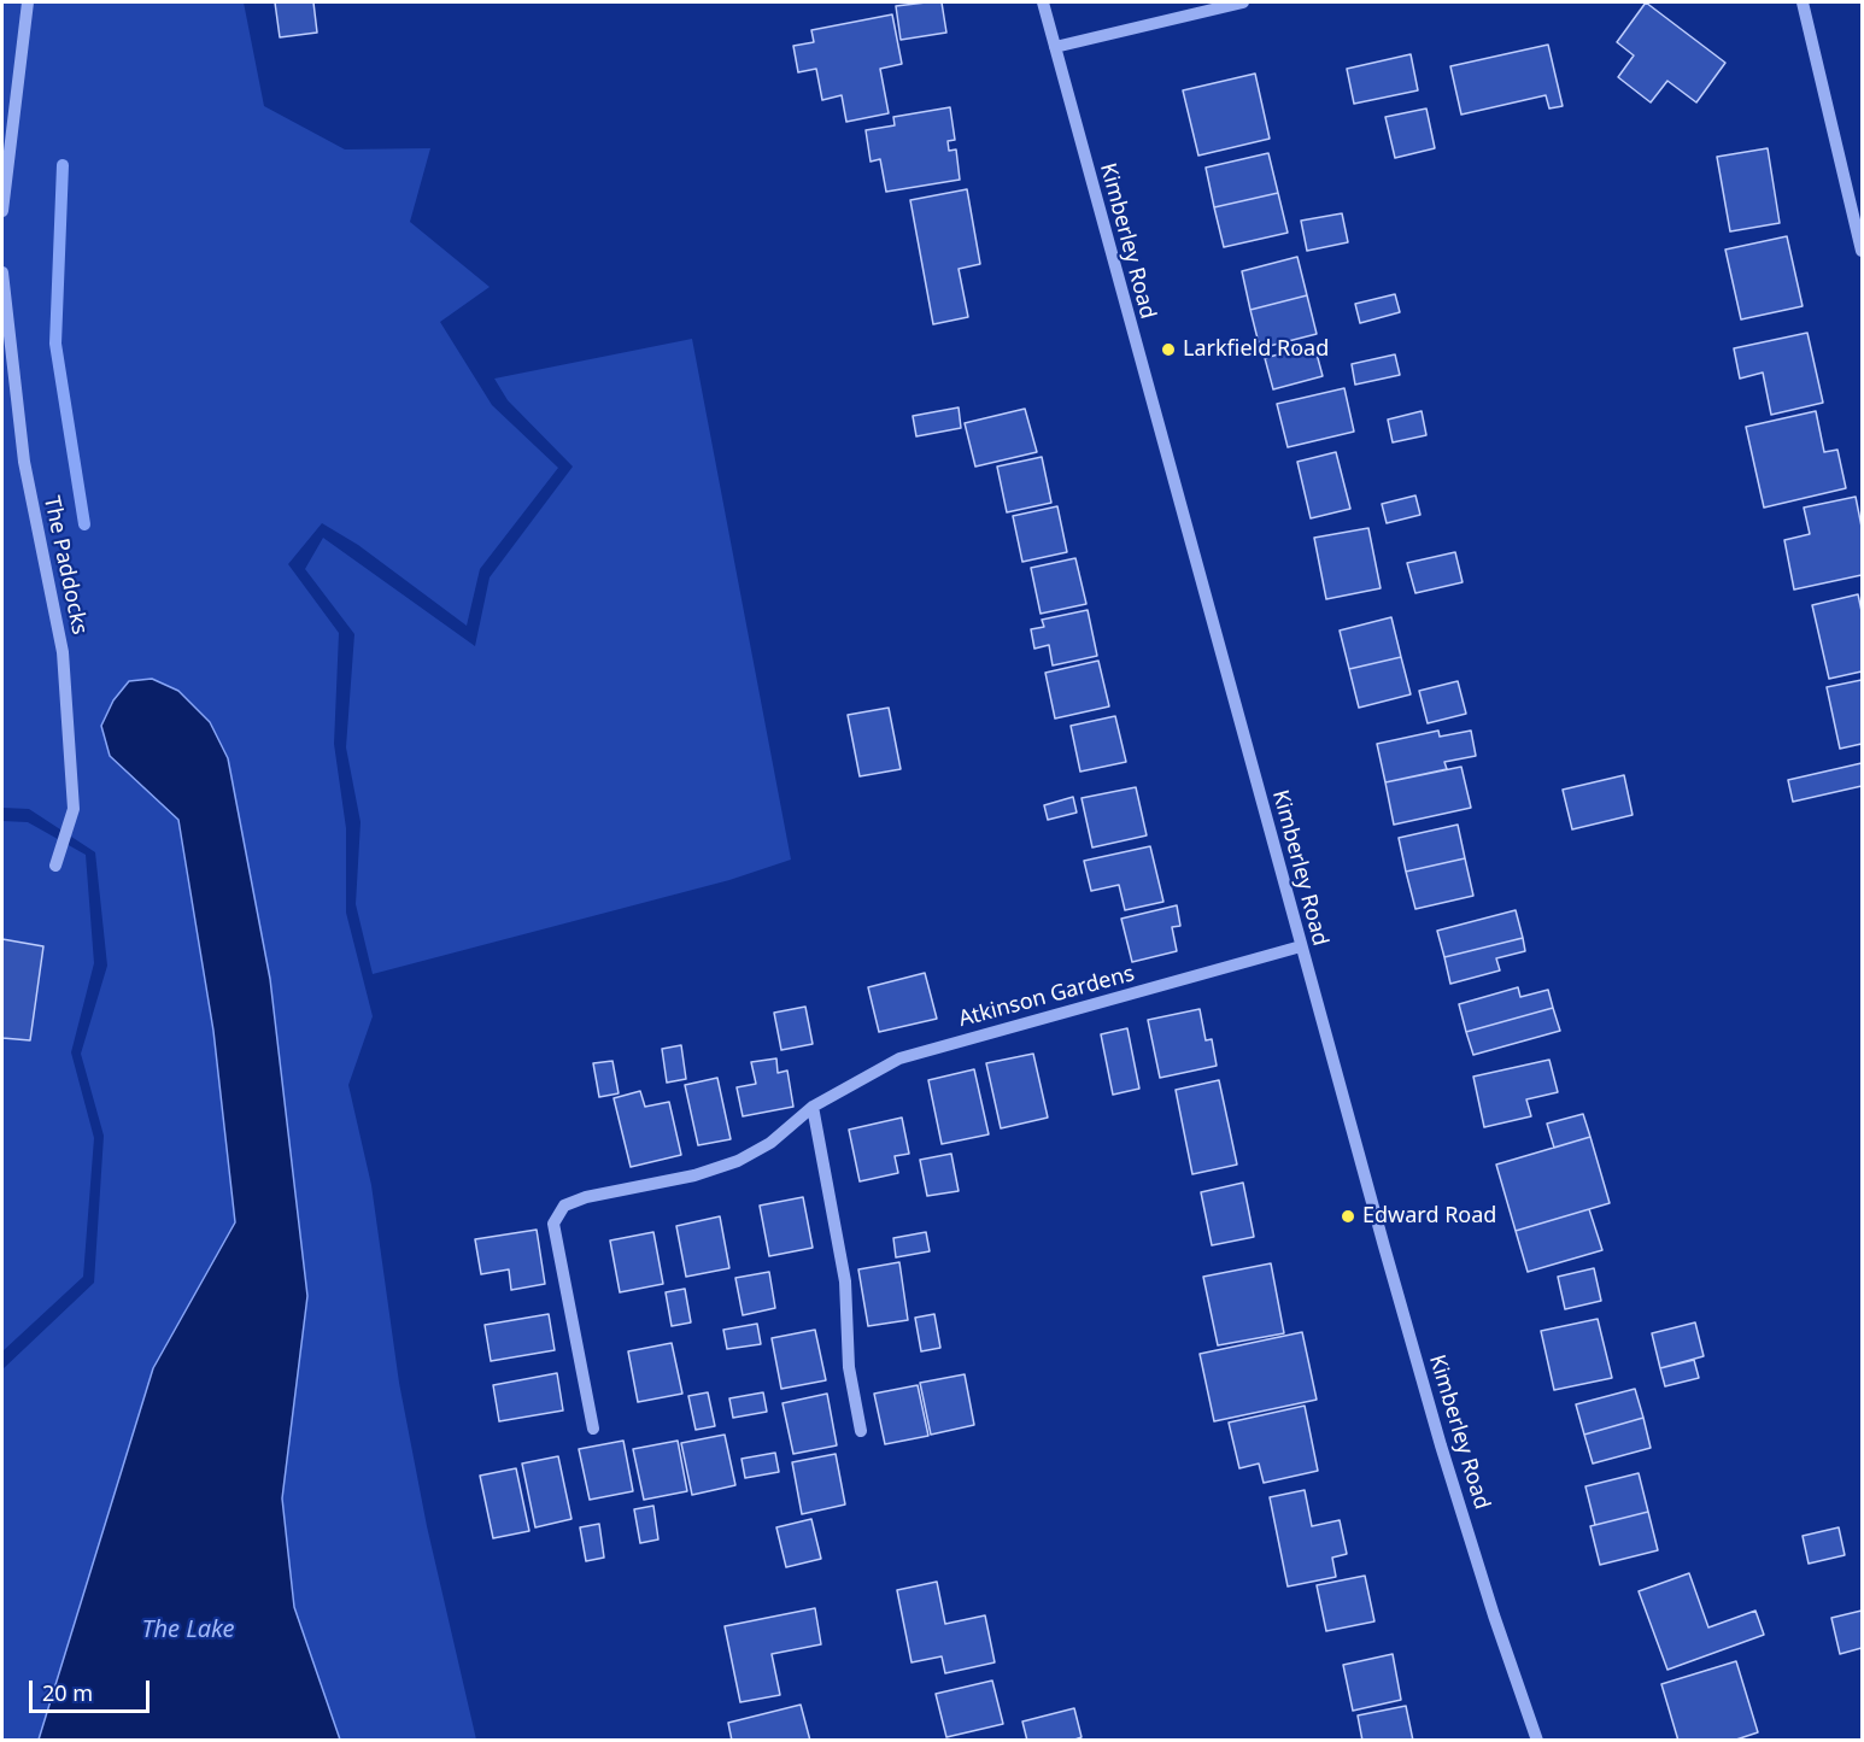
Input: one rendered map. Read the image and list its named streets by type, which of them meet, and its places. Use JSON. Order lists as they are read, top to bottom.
{
  "streets": {
    "street": ["Kimberley Road", "The Paddocks", "Atkinson Gardens"]
  },
  "crossings": [
    ["Kimberley Road", "Atkinson Gardens"]
  ],
  "water": ["The Lake"],
  "places": ["Larkfield Road", "Edward Road"],
  "scale_bar": "20 m"
}
